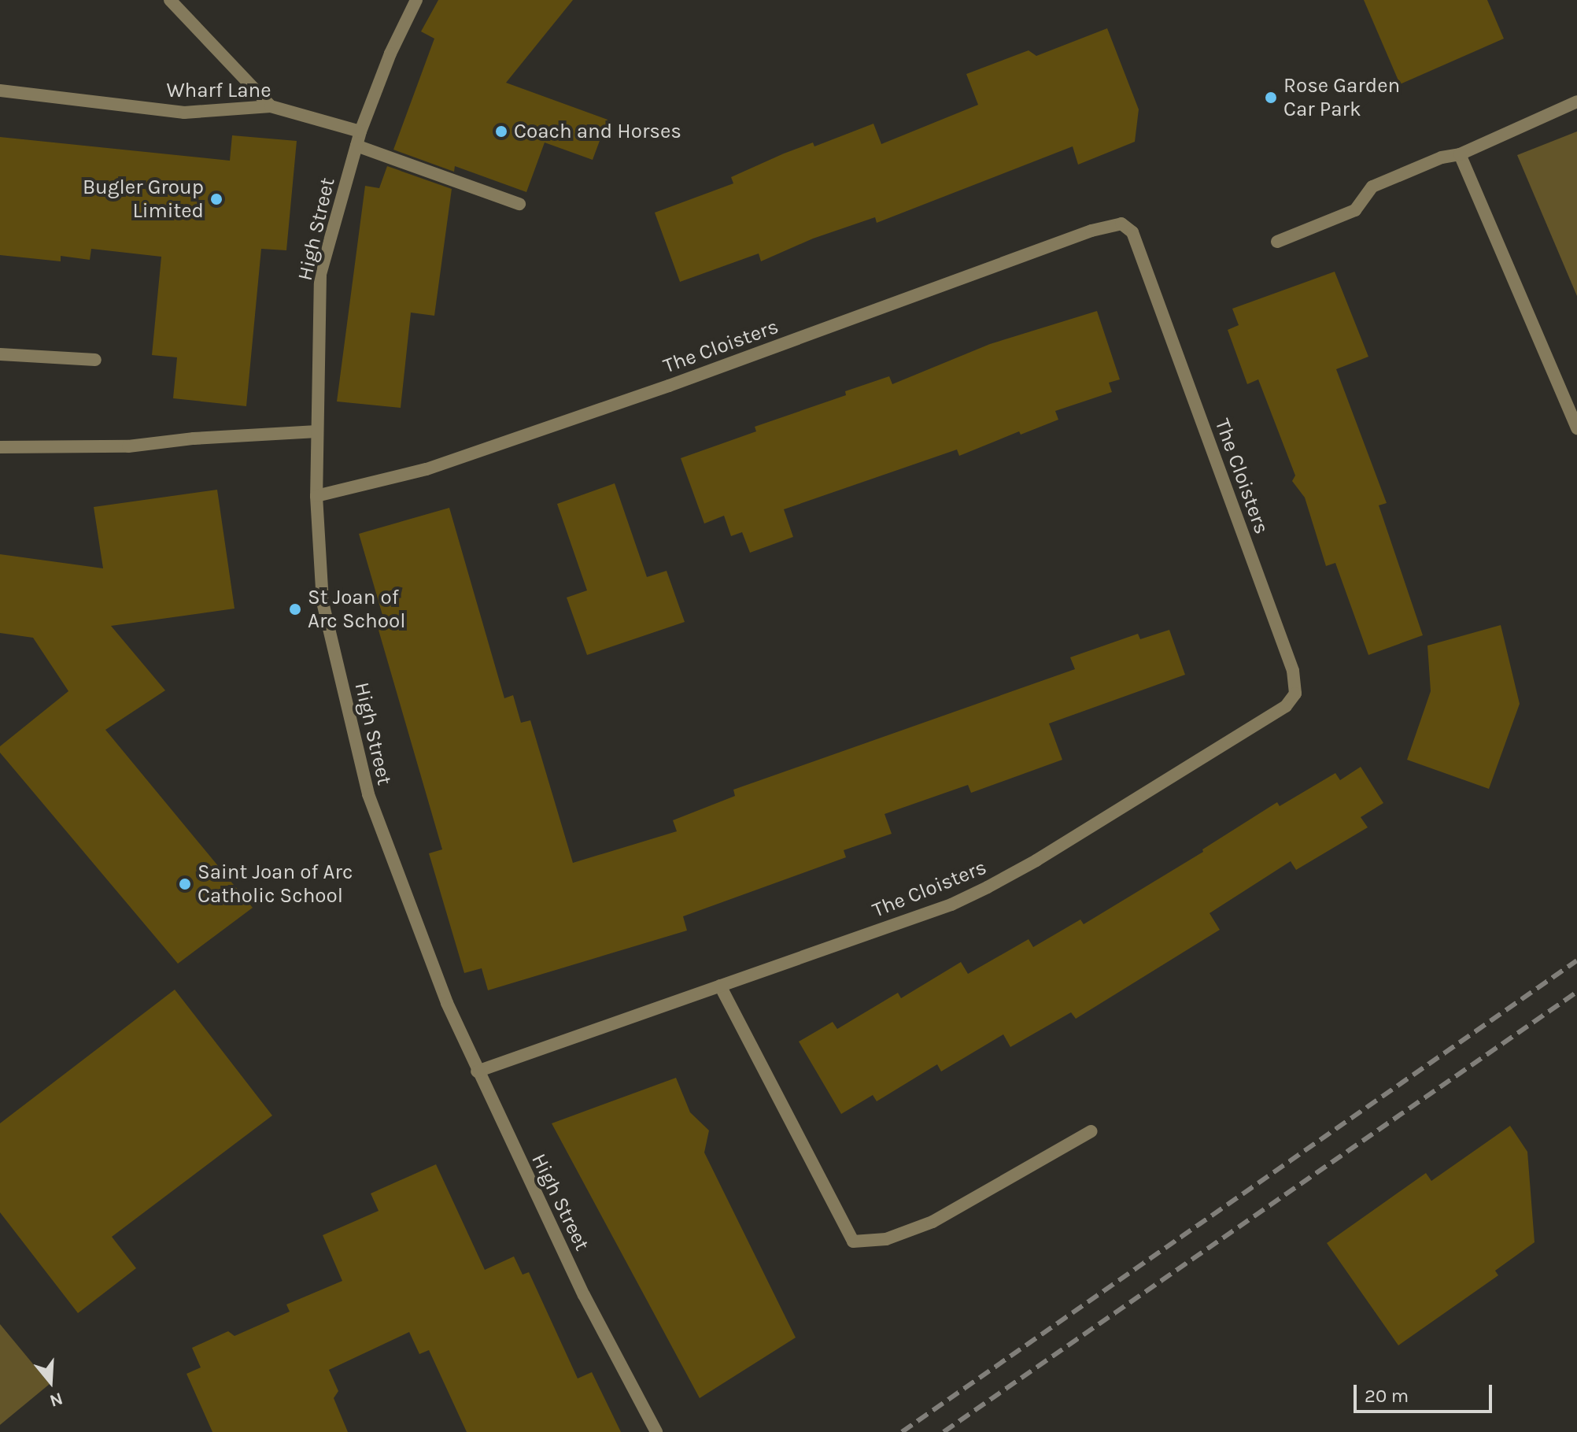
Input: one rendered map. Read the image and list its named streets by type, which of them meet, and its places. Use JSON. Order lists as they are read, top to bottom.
{
  "streets": {
    "street": ["Wharf Lane", "High Street", "The Cloisters"]
  },
  "crossings": [
    ["Wharf Lane", "High Street"],
    ["High Street", "The Cloisters"]
  ],
  "places": [
    "Rose Garden Car Park",
    "Coach and Horses",
    "Bugler Group Limited",
    "St Joan of Arc School",
    "Saint Joan of Arc Catholic School"
  ],
  "scale_bar": "20 m",
  "north": "bottom"
}
